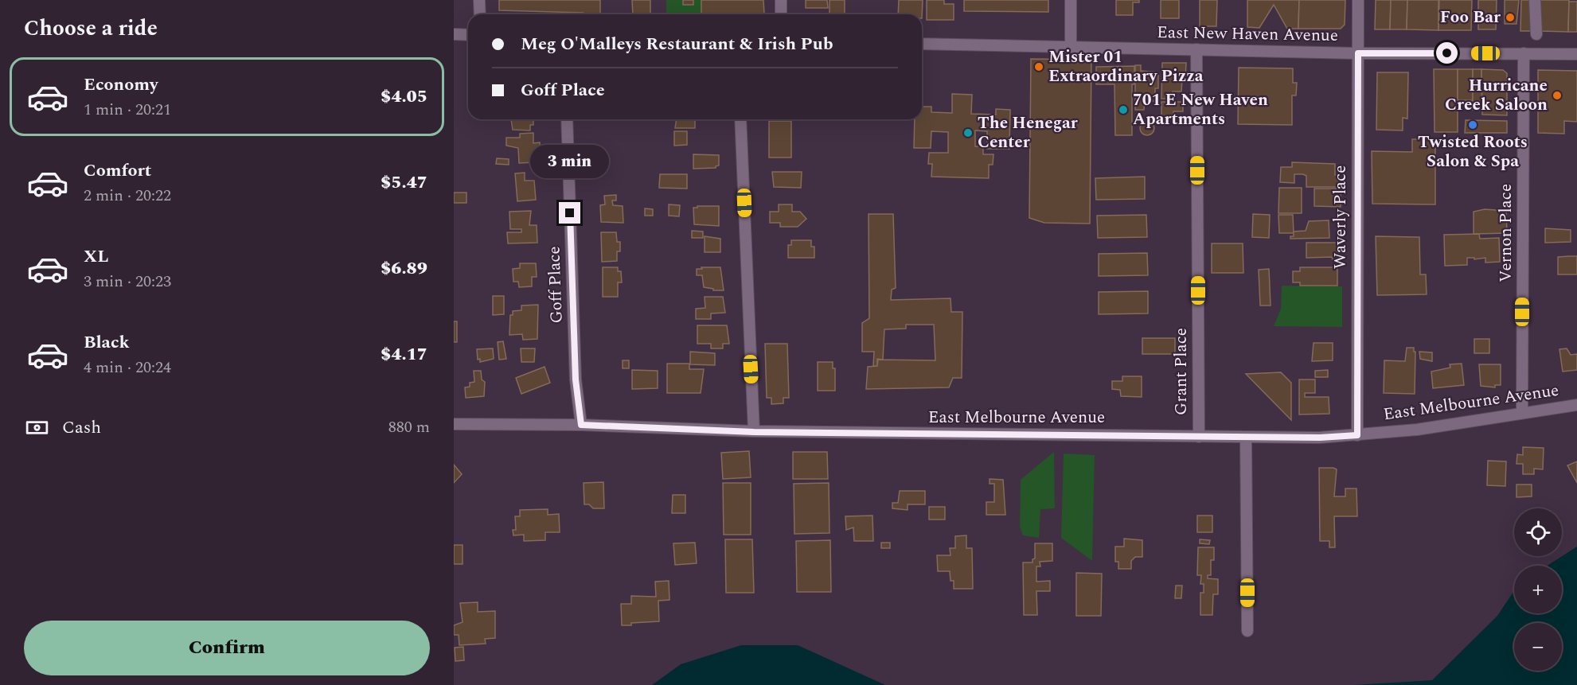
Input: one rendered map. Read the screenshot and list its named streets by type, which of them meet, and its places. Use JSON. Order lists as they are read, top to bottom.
{
  "streets": {
    "street": [
      "East New Haven Avenue",
      "Waverly Place",
      "Vernon Place",
      "Goff Place",
      "Grant Place",
      "East Melbourne Avenue"
    ]
  },
  "crossings": [
    ["East New Haven Avenue", "Waverly Place"],
    ["East New Haven Avenue", "Vernon Place"],
    ["East New Haven Avenue", "Grant Place"],
    ["Waverly Place", "East Melbourne Avenue"],
    ["Vernon Place", "East Melbourne Avenue"],
    ["Goff Place", "East Melbourne Avenue"],
    ["Grant Place", "East Melbourne Avenue"]
  ],
  "places": [
    "Foo Bar",
    "Mister 01 Extraordinary Pizza",
    "Hurricane Creek Saloon",
    "701 E New Haven Apartments",
    "Twisted Roots Salon & Spa",
    "The Henegar Center"
  ],
  "page": {
    "heading": "Choose a ride",
    "banner": ["Meg O'Malleys Restaurant & Irish Pub", "Goff Place"],
    "list": [
      {
        "name": "Economy",
        "note": "1 min · 20:21",
        "value": "$4.05"
      },
      {
        "name": "Comfort",
        "note": "2 min · 20:22",
        "value": "$5.47"
      },
      {
        "name": "XL",
        "note": "3 min · 20:23",
        "value": "$6.89"
      },
      {
        "name": "Black",
        "note": "4 min · 20:24",
        "value": "$4.17"
      }
    ],
    "bubble": "3 min",
    "pay": ["Cash", "880 m"],
    "map_buttons": ["+", "−"],
    "buttons": "Confirm"
  }
}
